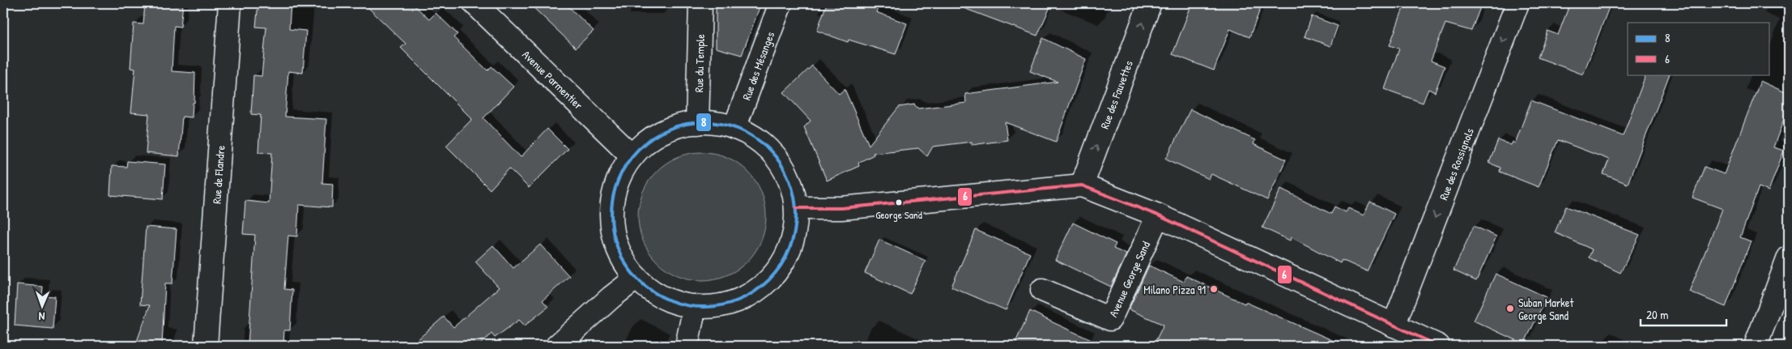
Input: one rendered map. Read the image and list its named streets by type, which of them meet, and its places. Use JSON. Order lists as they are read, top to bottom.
{
  "streets": {
    "street": [
      "Rue du Temple",
      "Rue des Mésanges",
      "Avenue Parmentier",
      "Rue des Fauvettes",
      "Rue des Rossignols",
      "Rue de Flandre",
      "Avenue George Sand"
    ]
  },
  "one_way": ["Rue des Fauvettes", "Rue des Rossignols"],
  "places": ["George Sand", "Milano Pizza 91", "Suban Market George Sand"],
  "lines": ["transit line 8", "transit line 6"],
  "legend": ["8", "6"],
  "scale_bar": "20 m",
  "north": "bottom"
}
